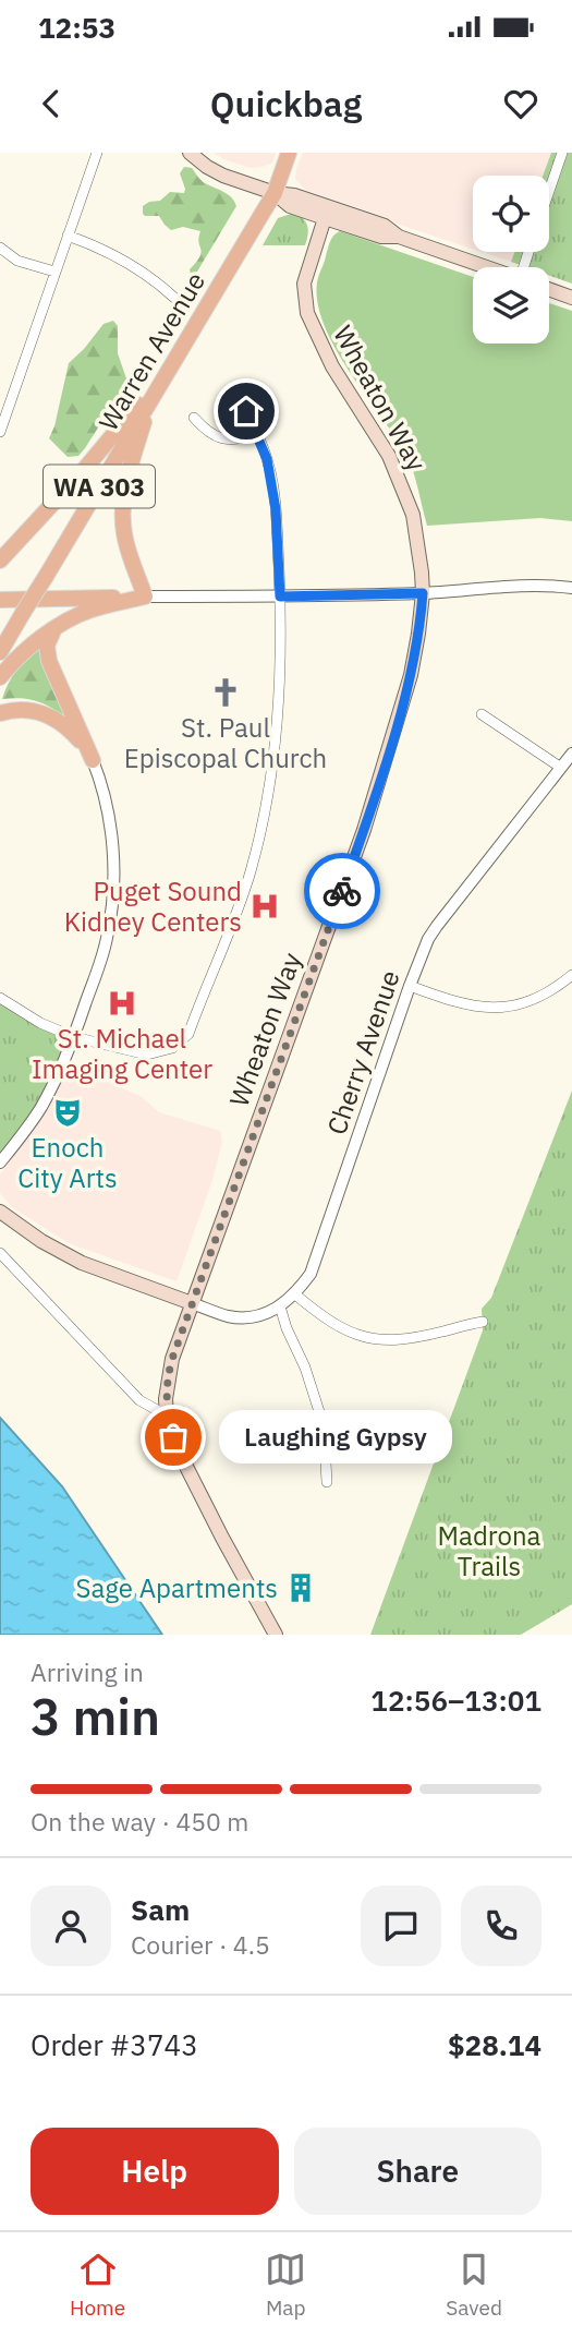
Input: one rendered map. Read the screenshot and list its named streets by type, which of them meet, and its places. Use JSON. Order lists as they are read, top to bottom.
{
  "streets": {
    "main road": ["Warren Avenue", "Wheaton Way", "WA 303"],
    "street": ["Cherry Avenue"]
  },
  "crossings": [
    ["Warren Avenue", "WA 303"],
    ["Wheaton Way", "Cherry Avenue"]
  ],
  "parks": ["Madrona Trails"],
  "places": {
    "church": ["St. Paul Episcopal Church"],
    "hospital": ["Puget Sound Kidney Centers", "St. Michael Imaging Center"],
    "theatre": ["Enoch City Arts"],
    "other": ["Laughing Gypsy"],
    "building": ["Sage Apartments"]
  },
  "page": {
    "status": "12:53",
    "header": "Quickbag",
    "bubble": "Laughing Gypsy",
    "heading": ["3 min", "Arriving in", "12:56–13:01"],
    "panel": [
      "Sam",
      "Courier · 4.5",
      "Order #3743",
      "$28.14"
    ],
    "bar": "On the way · 450 m",
    "buttons": ["Help", "Share"],
    "tabs": ["Home", "Map", "Saved"]
  }
}
